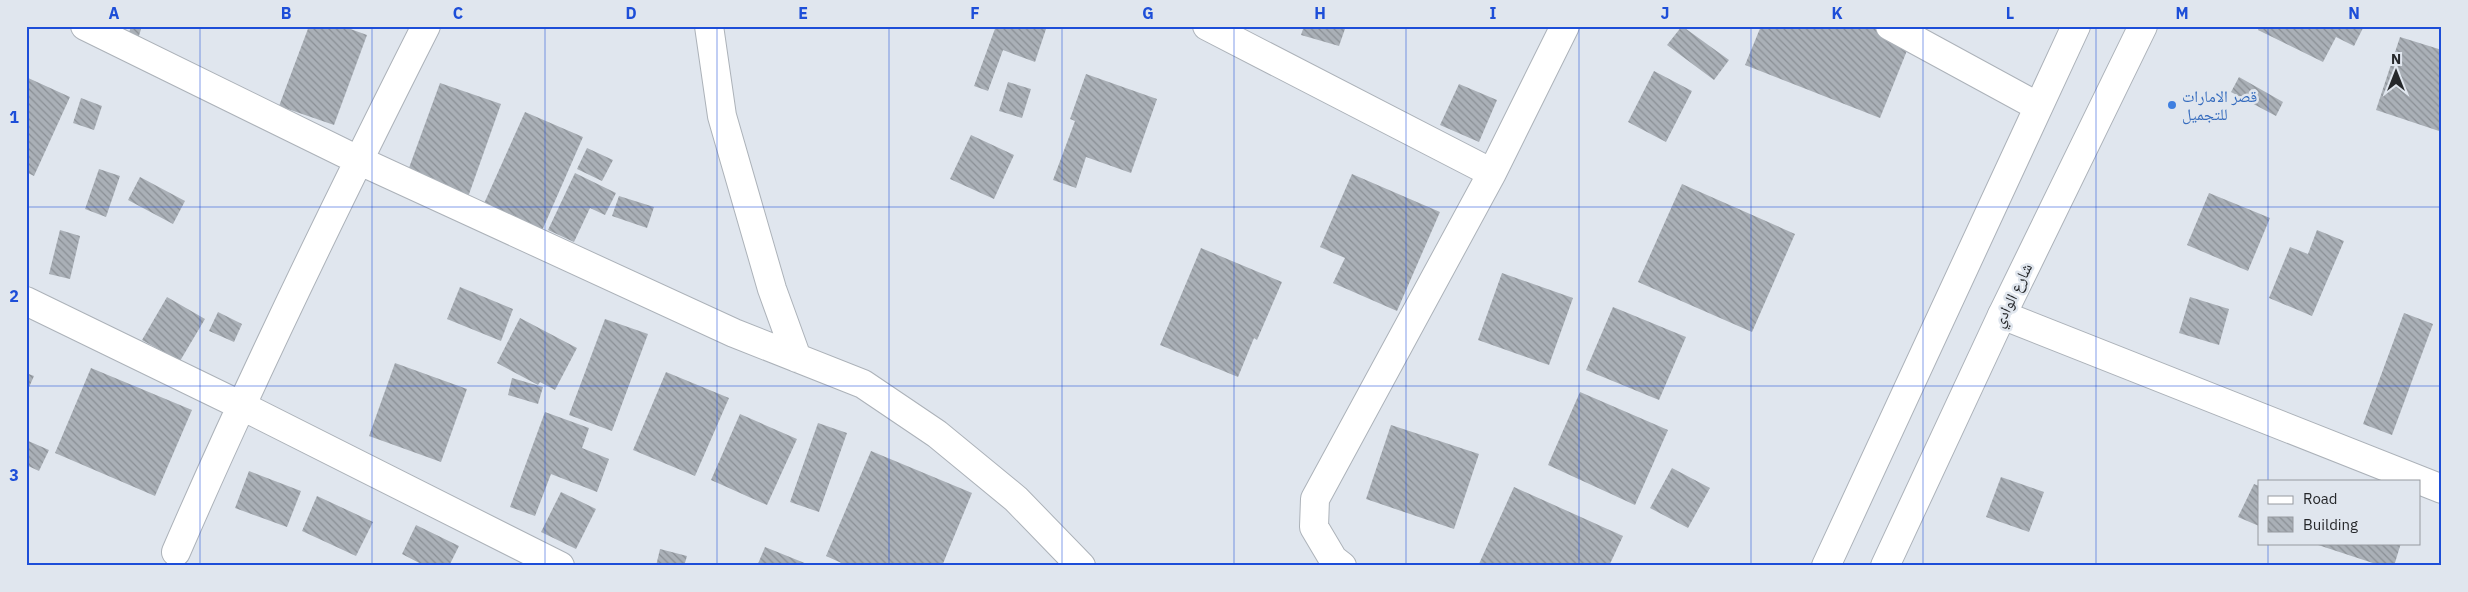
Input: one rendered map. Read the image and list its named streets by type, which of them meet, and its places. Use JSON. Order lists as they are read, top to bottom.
{
  "streets": {
    "street": ["شارع الوادي"]
  },
  "places": ["قصر الامارات للتجميل"],
  "legend": ["Road", "Building"],
  "north": "top",
  "grid": {
    "columns": [
      "A",
      "B",
      "C",
      "D",
      "E",
      "F",
      "G",
      "H",
      "I",
      "J",
      "K",
      "L",
      "M",
      "N"
    ],
    "rows": ["1", "2", "3"]
  }
}
